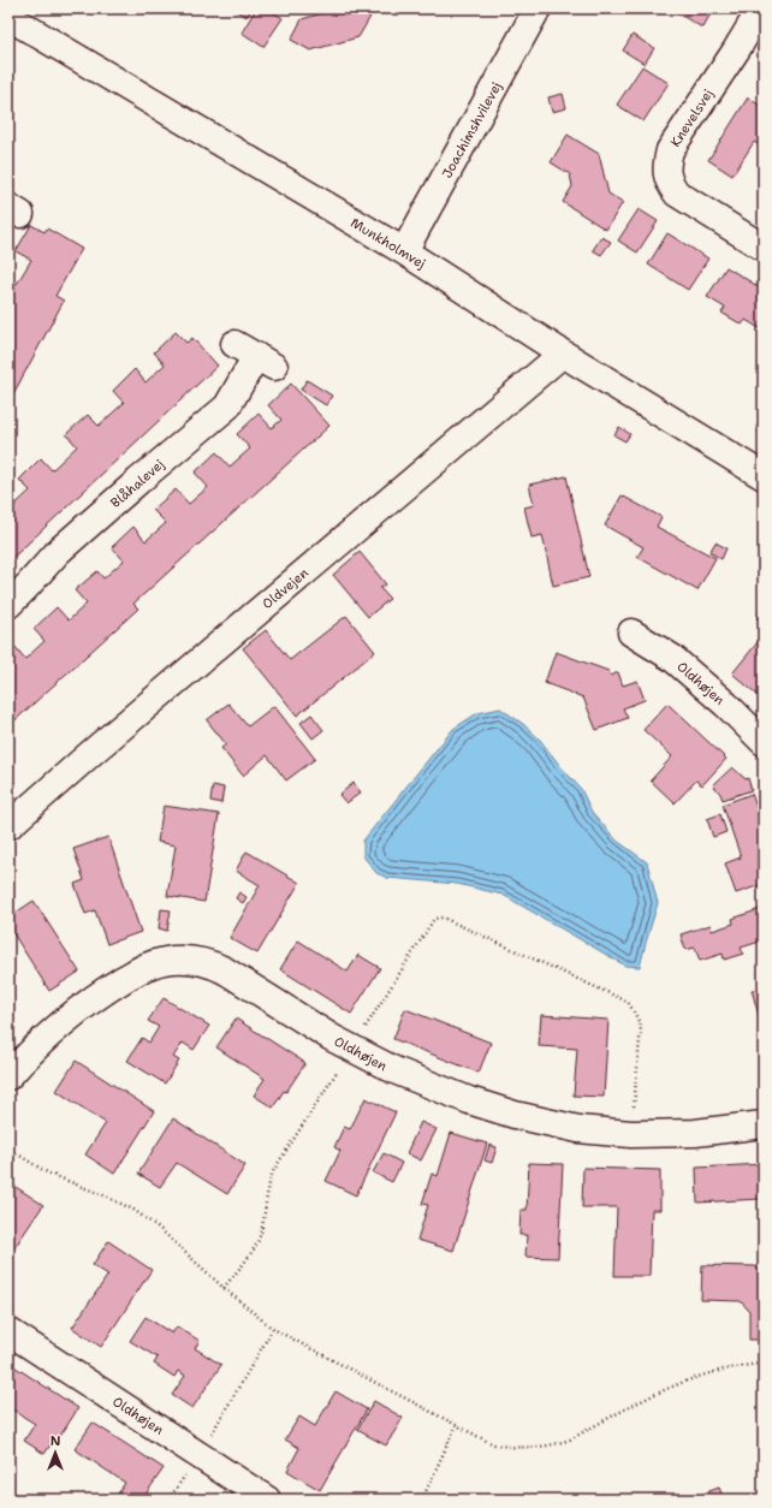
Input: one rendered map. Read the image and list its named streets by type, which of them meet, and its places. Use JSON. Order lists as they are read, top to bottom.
{
  "streets": {
    "street": [
      "Knevelsvej",
      "Joachimshvilevej",
      "Munkholmvej",
      "Blåhalevej",
      "Oldvejen",
      "Oldhøjen"
    ]
  },
  "crossings": [
    ["Joachimshvilevej", "Munkholmvej"],
    ["Munkholmvej", "Oldvejen"]
  ],
  "north": "top"
}
